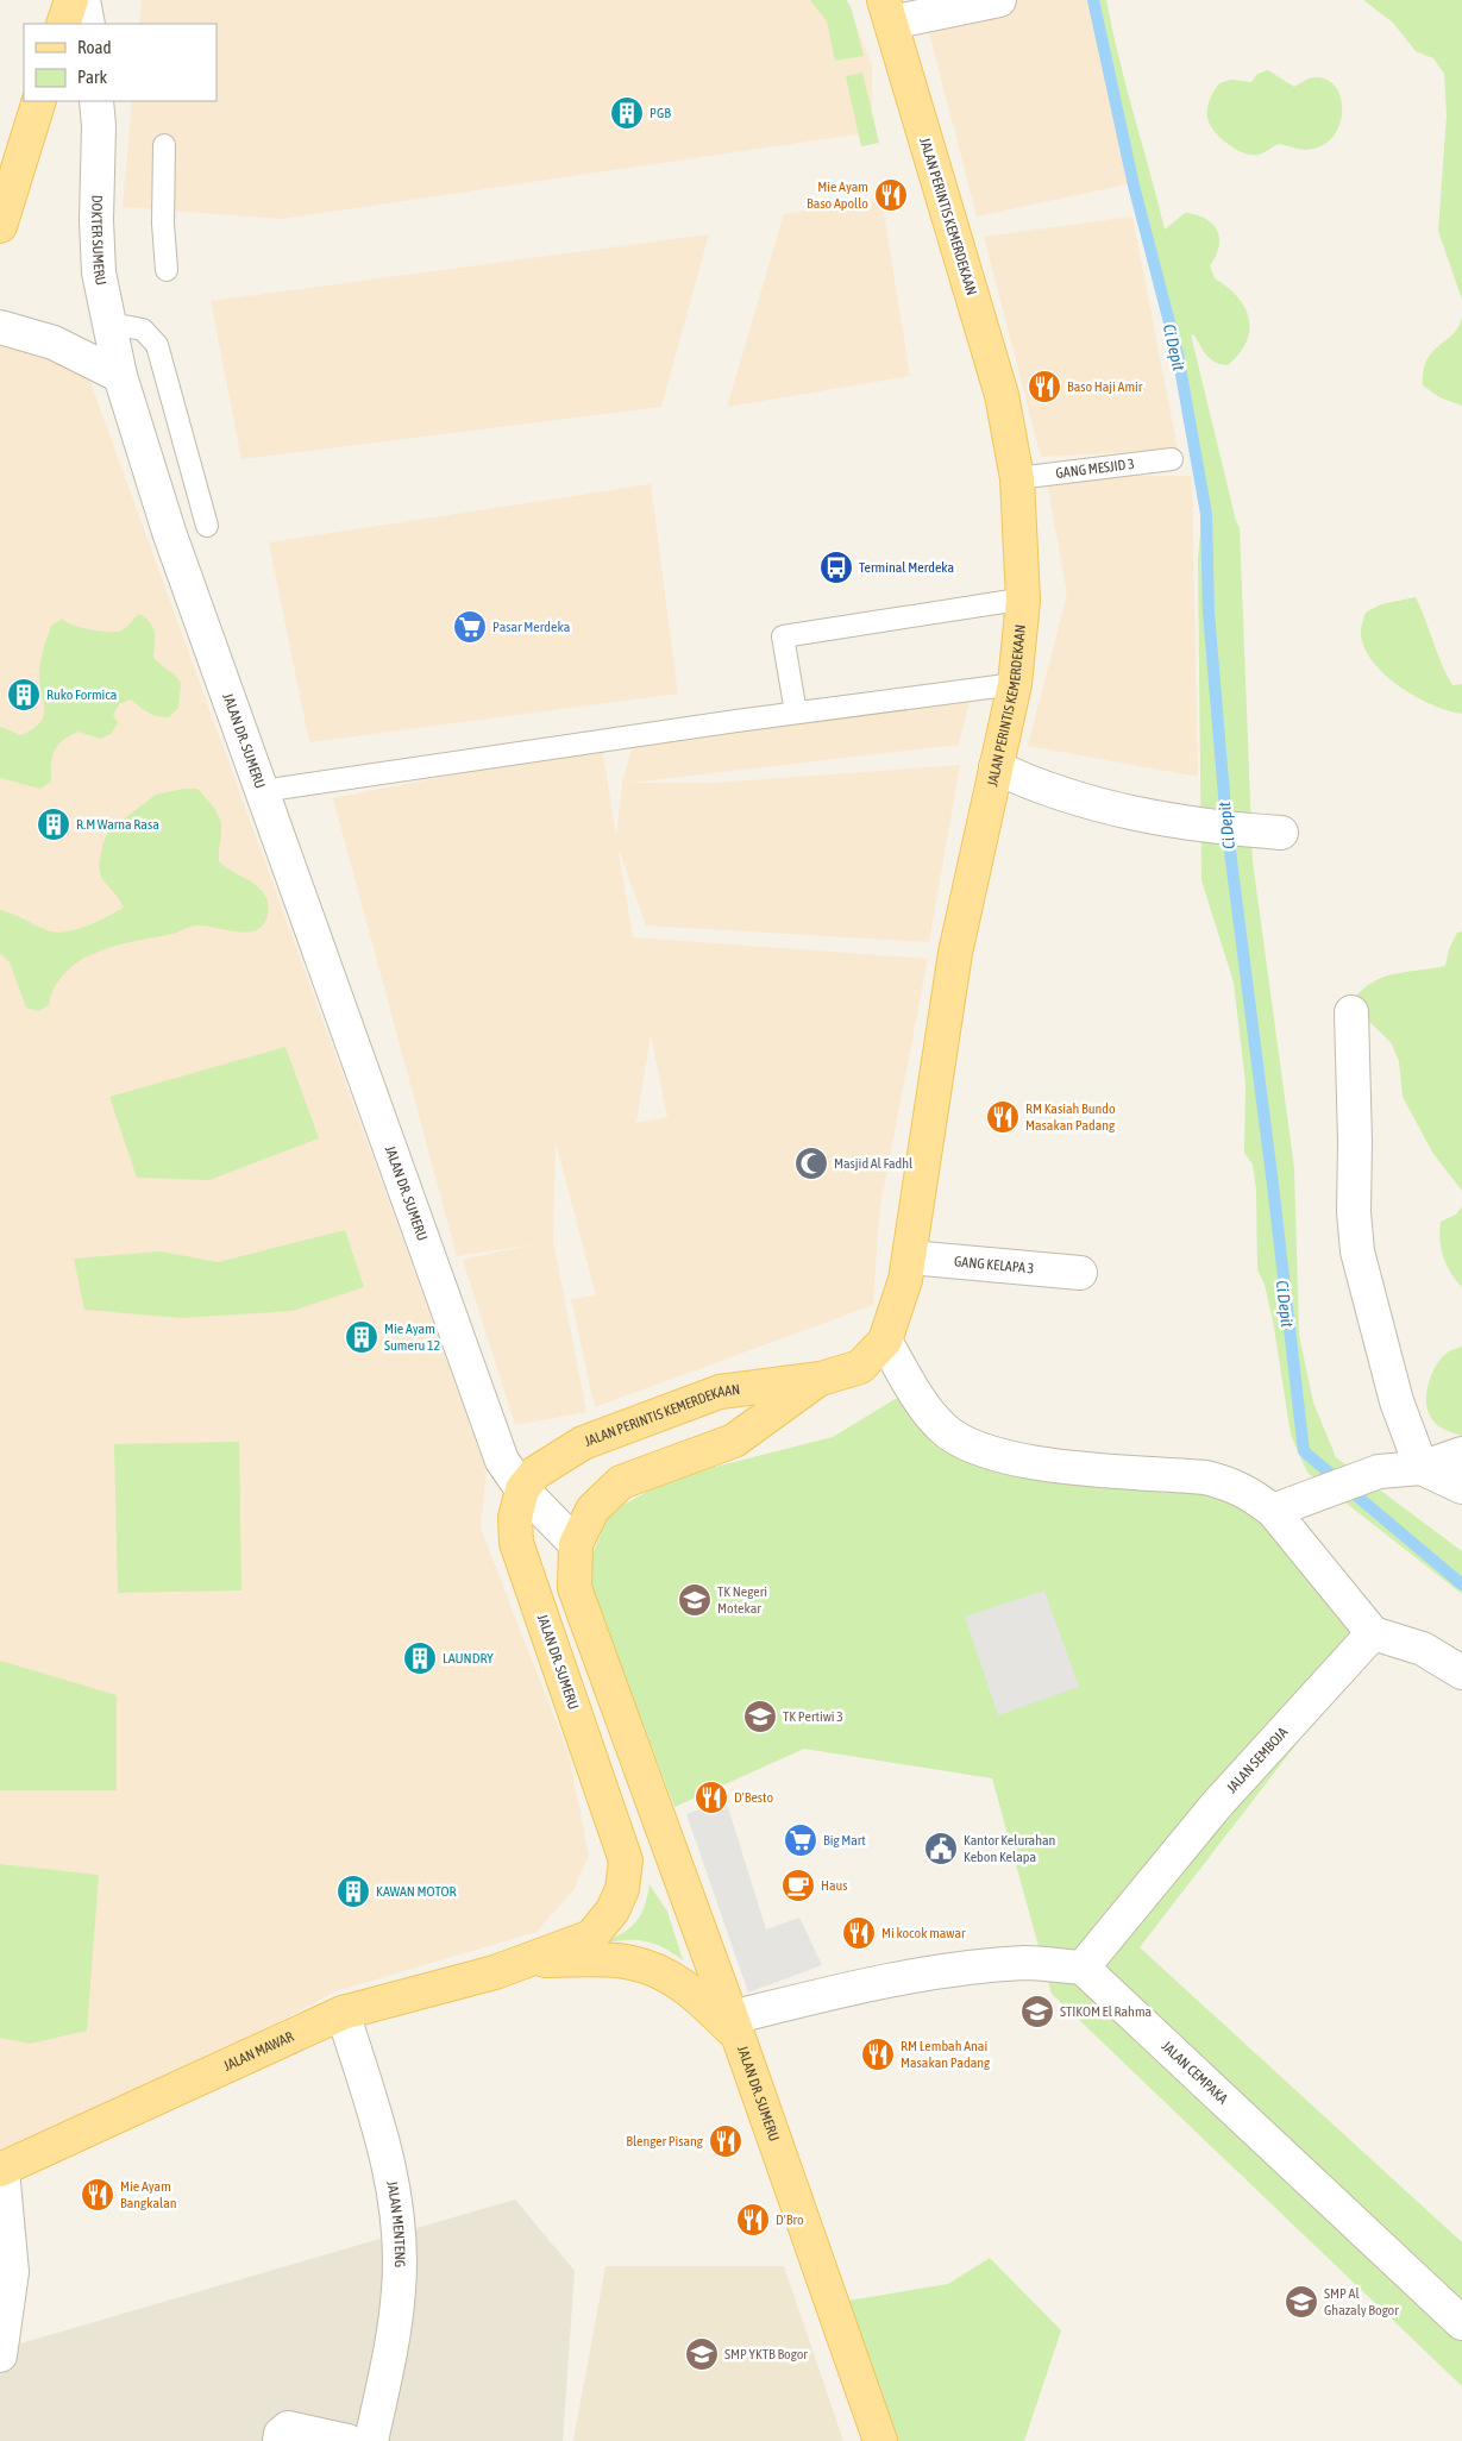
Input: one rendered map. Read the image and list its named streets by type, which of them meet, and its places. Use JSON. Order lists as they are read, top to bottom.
{
  "streets": {
    "main road": ["JALAN PERINTIS KEMERDEKAAN", "JALAN DR. SUMERU", "JALAN MAWAR"],
    "street": [
      "DOKTER SUMERU",
      "GANG KELAPA 3",
      "JALAN SEMBOJA",
      "JALAN CEMPAKA",
      "JALAN MENTENG"
    ],
    "lane": ["GANG MESJID 3"]
  },
  "crossings": [
    ["JALAN PERINTIS KEMERDEKAAN", "GANG MESJID 3"],
    ["JALAN PERINTIS KEMERDEKAAN", "JALAN DR. SUMERU"],
    ["JALAN PERINTIS KEMERDEKAAN", "GANG KELAPA 3"],
    ["DOKTER SUMERU", "JALAN DR. SUMERU"],
    ["JALAN DR. SUMERU", "JALAN MAWAR"],
    ["JALAN SEMBOJA", "JALAN CEMPAKA"],
    ["JALAN MAWAR", "JALAN MENTENG"]
  ],
  "water": ["Ci Depit"],
  "places": {
    "building": [
      "PGB",
      "Ruko Formica",
      "R.M Warna Rasa",
      "Mie Ayam Sumeru 12",
      "LAUNDRY",
      "KAWAN MOTOR"
    ],
    "restaurant": [
      "Mie Ayam Baso Apollo",
      "Baso Haji Amir",
      "RM Kasiah Bundo Masakan Padang",
      "D'Besto",
      "Mi kocok mawar",
      "RM Lembah Anai Masakan Padang",
      "Blenger Pisang",
      "Mie Ayam Bangkalan",
      "D'Bro"
    ],
    "bus stop": ["Terminal Merdeka"],
    "supermarket": ["Pasar Merdeka", "Big Mart"],
    "mosque": ["Masjid Al Fadhl"],
    "school or university": [
      "TK Negeri Motekar",
      "TK Pertiwi 3",
      "STIKOM El Rahma",
      "SMP Al Ghazaly Bogor",
      "SMP YKTB Bogor"
    ],
    "public building": ["Kantor Kelurahan Kebon Kelapa"],
    "cafe": ["Haus"]
  },
  "legend": ["Road", "Park"]
}
